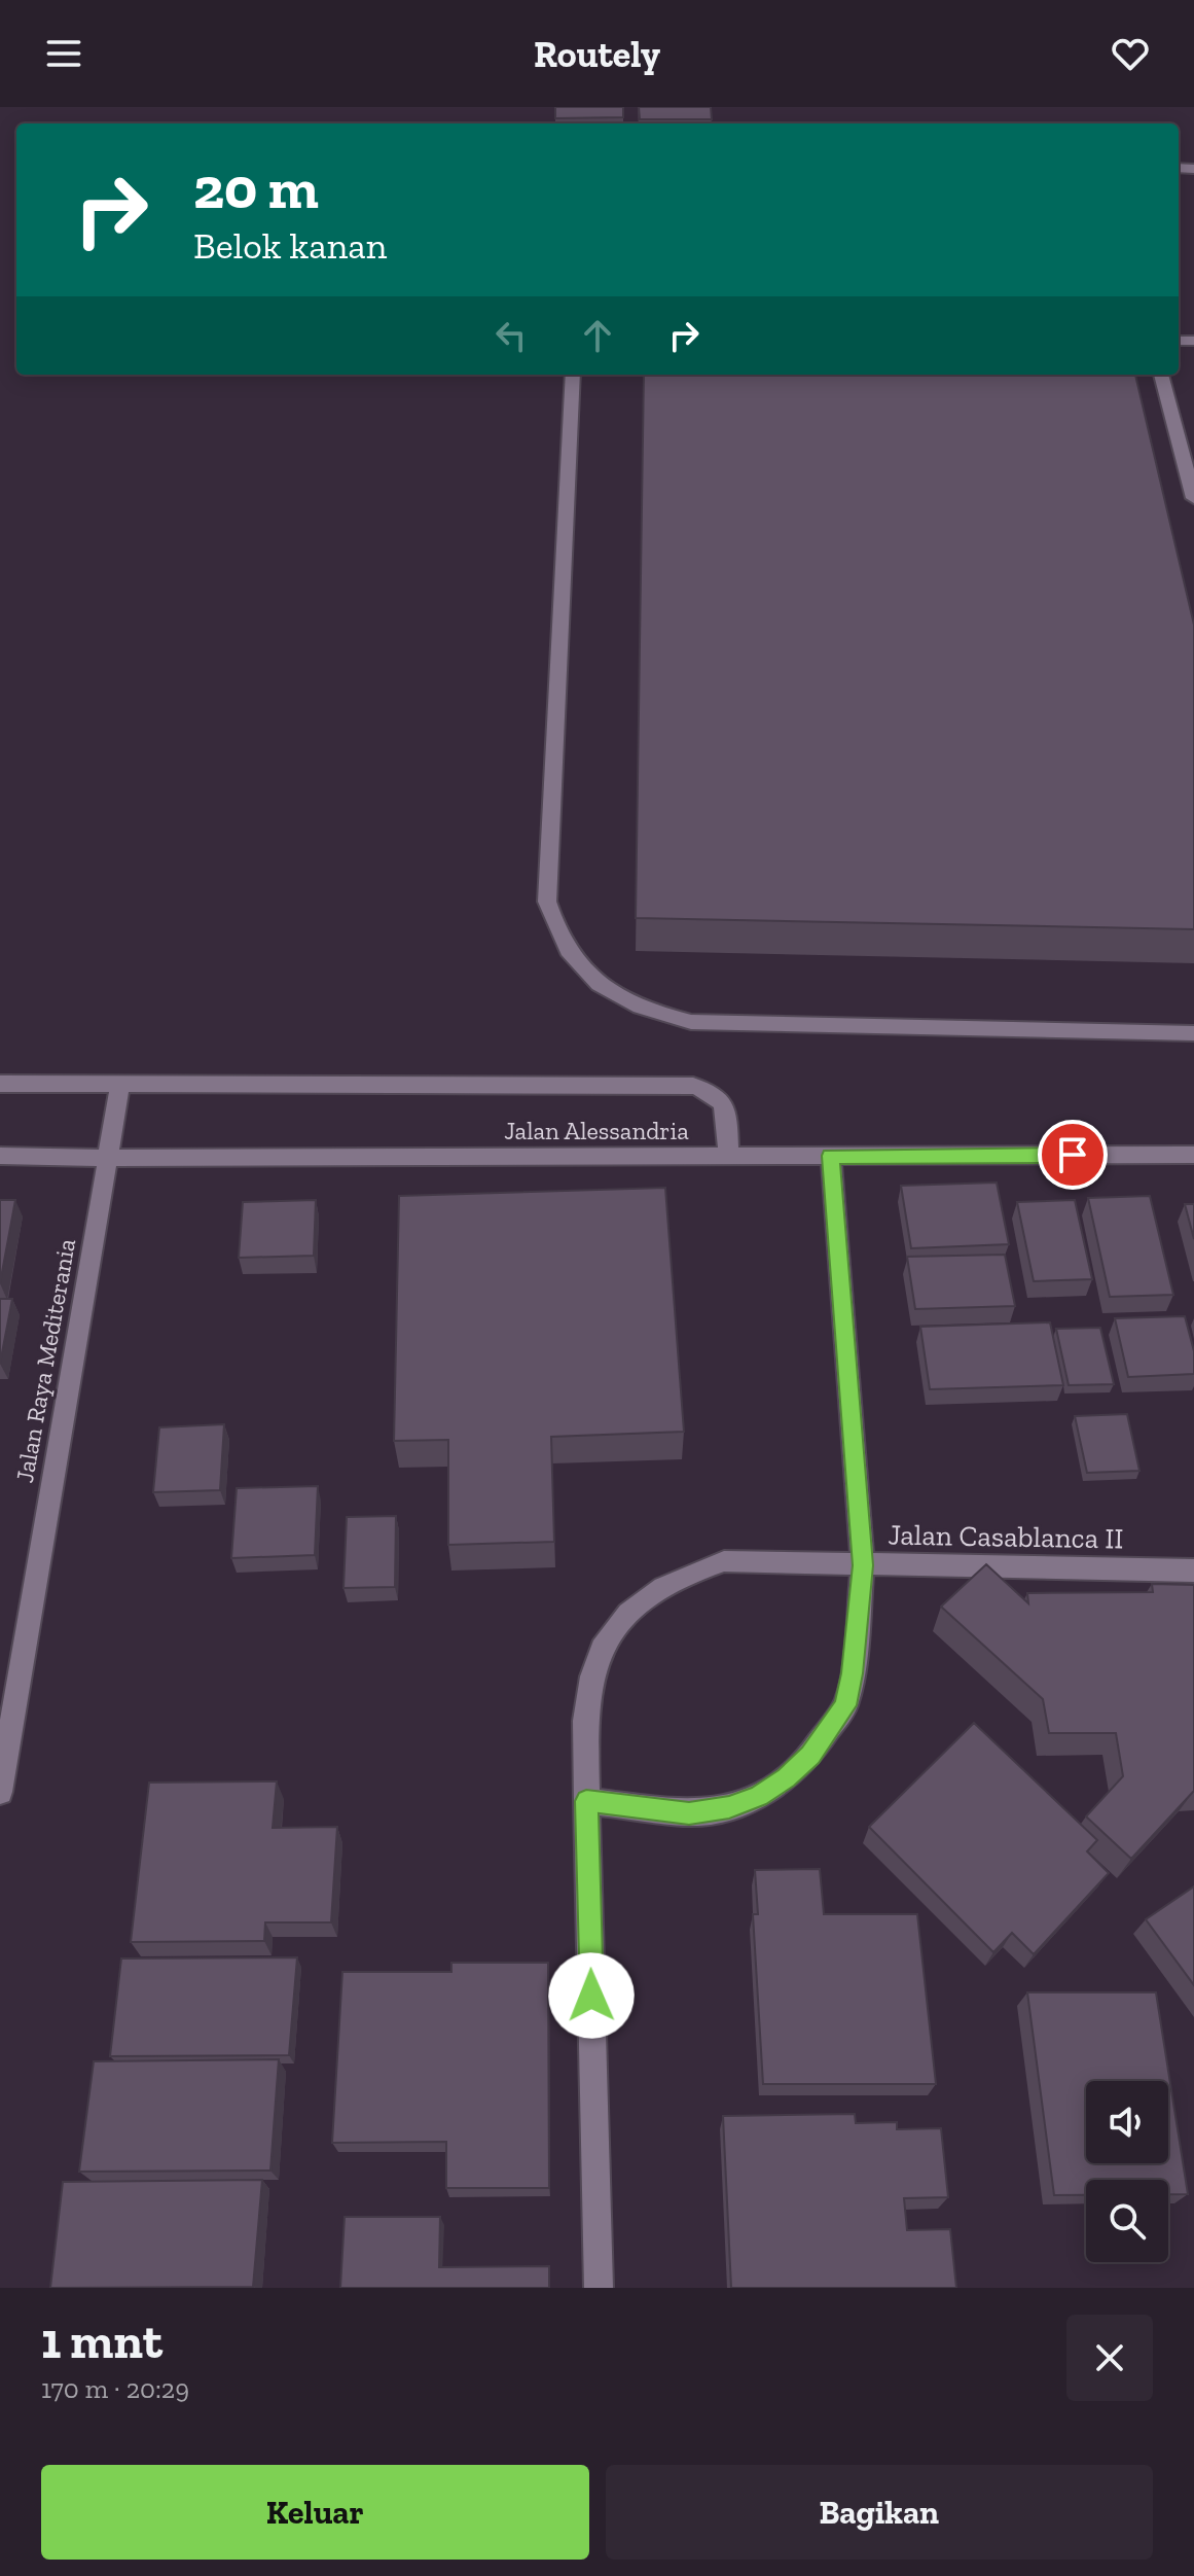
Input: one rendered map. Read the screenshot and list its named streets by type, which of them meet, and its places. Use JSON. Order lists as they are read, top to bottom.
{
  "streets": {
    "street": ["Jalan Alessandria", "Jalan Raya Mediterania", "Jalan Casablanca II"]
  },
  "crossings": [
    ["Jalan Alessandria", "Jalan Raya Mediterania"]
  ],
  "page": {
    "header": "Routely",
    "turn": ["20 m", "Belok kanan"],
    "heading": ["1 mnt", "170 m · 20:29"],
    "buttons": ["Keluar", "Bagikan"]
  }
}
